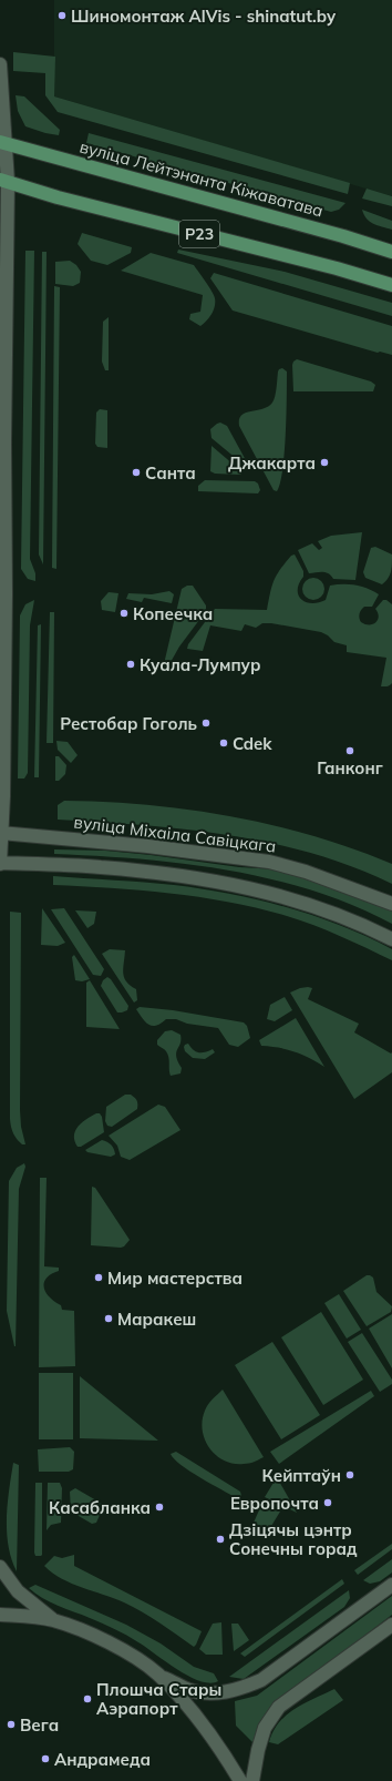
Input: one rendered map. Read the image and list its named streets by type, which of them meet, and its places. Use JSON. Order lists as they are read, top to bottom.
{
  "streets": {
    "main road": ["вуліца Лейтэнанта Кіжаватава", "Р23", "вуліца Міхаіла Савіцкага"]
  },
  "places": [
    "Шиномонтаж AlVis - shinatut.by",
    "Джакарта",
    "Санта",
    "Копеечка",
    "Куала-Лумпур",
    "Рестобар Гоголь",
    "Cdek",
    "Ганконг",
    "Мир мастерства",
    "Маракеш",
    "Кейптаўн",
    "Европочта",
    "Касабланка",
    "Дзіцячы цэнтр Сонечны горад",
    "Плошча Стары Аэрапорт",
    "Вега",
    "Андрамеда"
  ]
}
